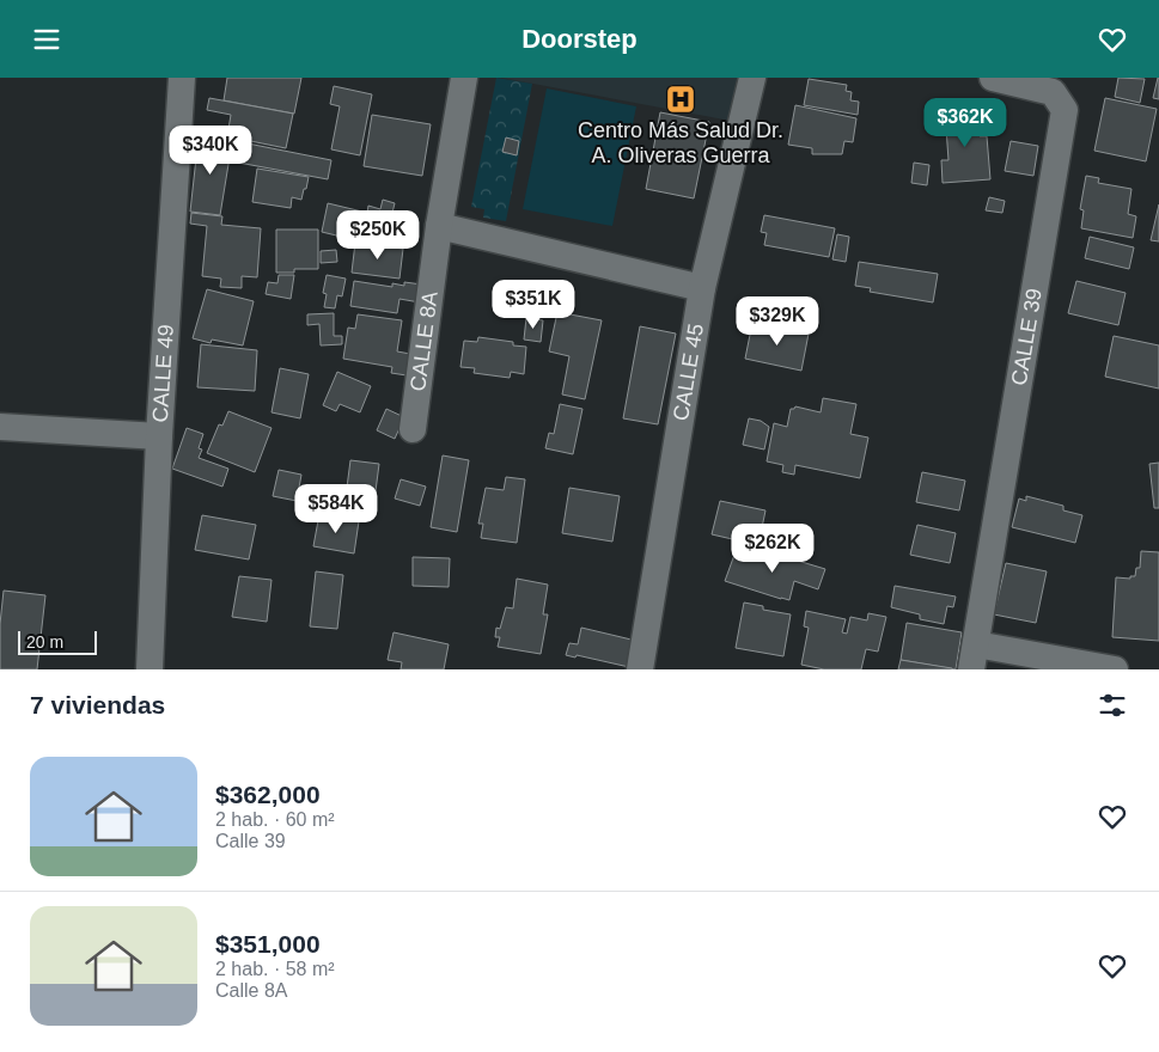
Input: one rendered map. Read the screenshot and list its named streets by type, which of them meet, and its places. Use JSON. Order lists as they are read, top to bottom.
{
  "streets": {
    "street": [
      "CALLE 39",
      "CALLE 8A",
      "CALLE 45",
      "CALLE 49"
    ]
  },
  "places": {
    "hospital": ["Centro Más Salud Dr. A. Oliveras Guerra"]
  },
  "scale_bar": "20 m",
  "page": {
    "header": "Doorstep",
    "price": [
      "$362K",
      "$340K",
      "$250K",
      "$351K",
      "$329K",
      "$584K",
      "$262K"
    ],
    "scale": "20 m",
    "heading": "7 viviendas",
    "list": [
      {
        "name": "$362,000",
        "note": "2 hab. · 60 m² · Calle 39"
      },
      {
        "name": "$351,000",
        "note": "2 hab. · 58 m² · Calle 8A"
      }
    ]
  }
}
